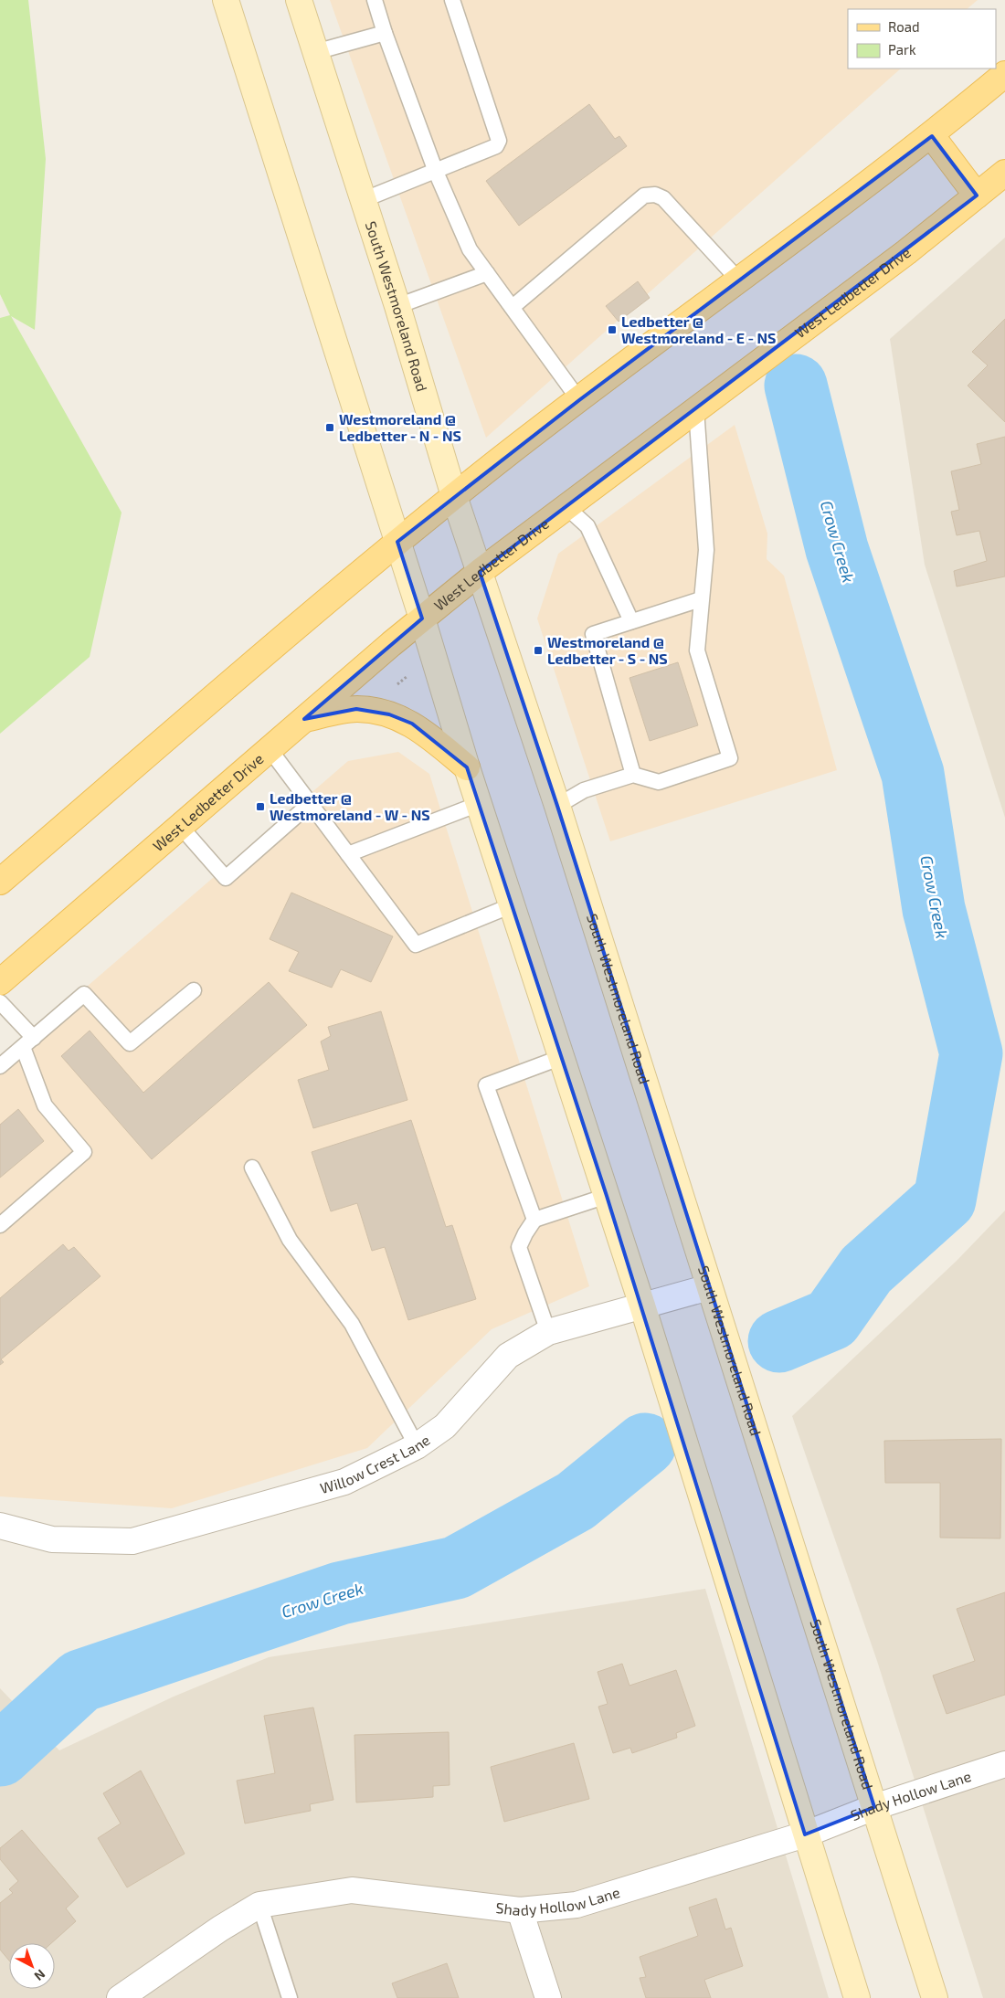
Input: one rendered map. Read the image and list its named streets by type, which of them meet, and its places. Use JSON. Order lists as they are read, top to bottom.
{
  "streets": {
    "main road": ["West Ledbetter Drive", "South Westmoreland Road"],
    "street": ["Willow Crest Lane", "Shady Hollow Lane"]
  },
  "crossings": [
    ["West Ledbetter Drive", "South Westmoreland Road"],
    ["South Westmoreland Road", "Willow Crest Lane"],
    ["South Westmoreland Road", "Shady Hollow Lane"]
  ],
  "water": ["Crow Creek"],
  "places": {
    "transit": [
      "Ledbetter @ Westmoreland - E - NS",
      "Westmoreland @ Ledbetter - N - NS",
      "Westmoreland @ Ledbetter - S - NS",
      "Ledbetter @ Westmoreland - W - NS"
    ]
  },
  "legend": ["Road", "Park"],
  "north": "bottom right"
}
